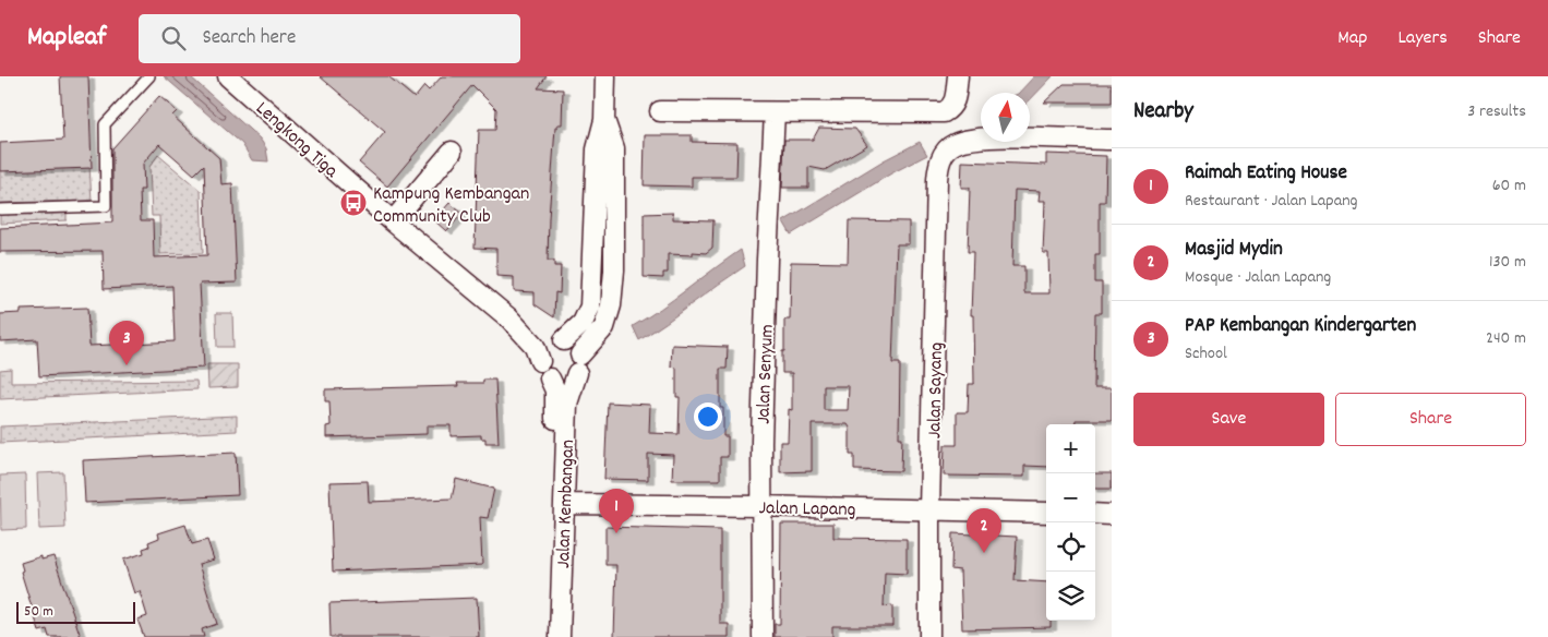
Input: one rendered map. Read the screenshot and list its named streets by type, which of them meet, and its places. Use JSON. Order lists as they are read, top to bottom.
{
  "streets": {
    "street": [
      "Lengkong Tiga",
      "Jalan Senyum",
      "Jalan Sayang",
      "Jalan Kembangan",
      "Jalan Lapang"
    ]
  },
  "crossings": [
    ["Lengkong Tiga", "Jalan Kembangan"],
    ["Jalan Senyum", "Jalan Lapang"],
    ["Jalan Sayang", "Jalan Lapang"],
    ["Jalan Kembangan", "Jalan Lapang"]
  ],
  "places": {
    "bus stop": ["Kampung Kembangan Community Club"]
  },
  "scale_bar": "50 m",
  "north": "top",
  "page": {
    "header": "Mapleaf",
    "search": "Search here",
    "nav": ["Map", "Layers", "Share"],
    "heading": ["Nearby", "3 results"],
    "list": [
      {
        "mark": "1",
        "name": "Raimah Eating House",
        "note": "Restaurant · Jalan Lapang",
        "value": "60 m"
      },
      {
        "mark": "2",
        "name": "Masjid Mydin",
        "note": "Mosque · Jalan Lapang",
        "value": "130 m"
      },
      {
        "mark": "3",
        "name": "PAP Kembangan Kindergarten",
        "note": "School",
        "value": "240 m"
      }
    ],
    "pins": ["3", "1", "2"],
    "buttons": ["Save", "Share"],
    "map_buttons": ["+", "−"],
    "scale": "50 m"
  }
}
